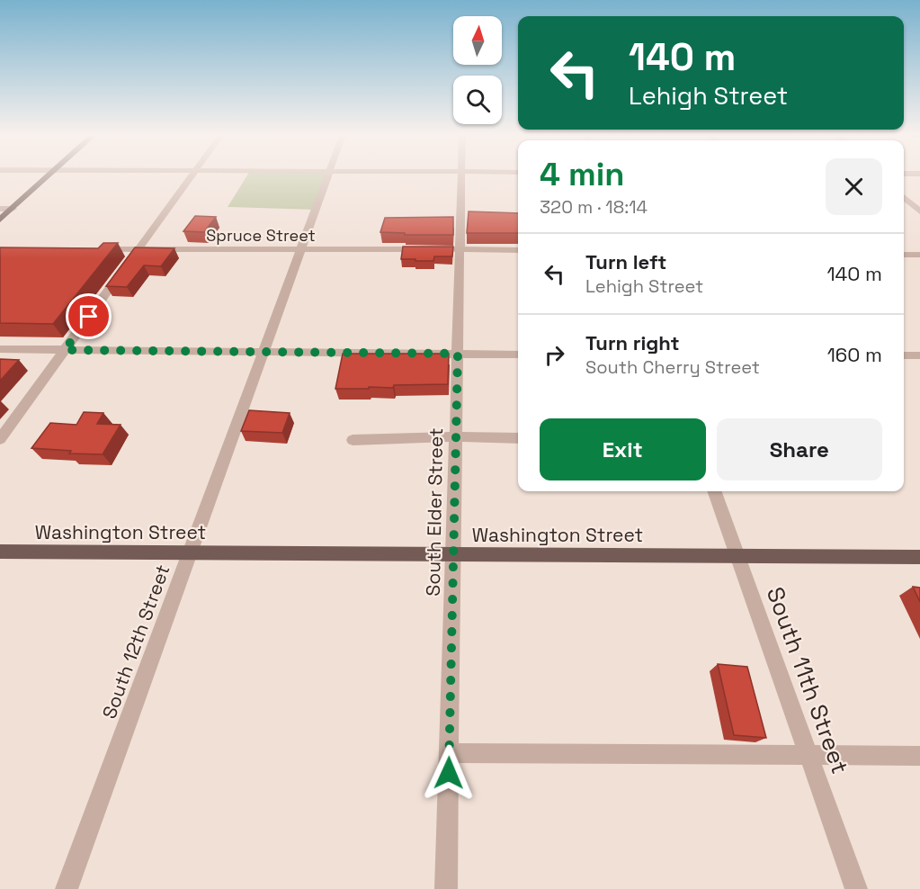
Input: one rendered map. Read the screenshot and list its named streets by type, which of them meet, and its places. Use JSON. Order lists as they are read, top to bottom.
{
  "streets": {
    "main road": ["Washington Street"],
    "street": [
      "Spruce Street",
      "South Elder Street",
      "South 12th Street",
      "South 11th Street"
    ]
  },
  "crossings": [
    ["Spruce Street", "South 12th Street"],
    ["South Elder Street", "Washington Street"],
    ["Washington Street", "South 12th Street"],
    ["Washington Street", "South 11th Street"]
  ],
  "north": "top",
  "page": {
    "turn": ["140 m", "Lehigh Street"],
    "heading": ["4 min", "320 m · 18:14"],
    "list": [
      {
        "name": "Turn left",
        "note": "Lehigh Street",
        "value": "140 m"
      },
      {
        "name": "Turn right",
        "note": "South Cherry Street",
        "value": "160 m"
      }
    ],
    "buttons": ["Exit", "Share"]
  }
}
